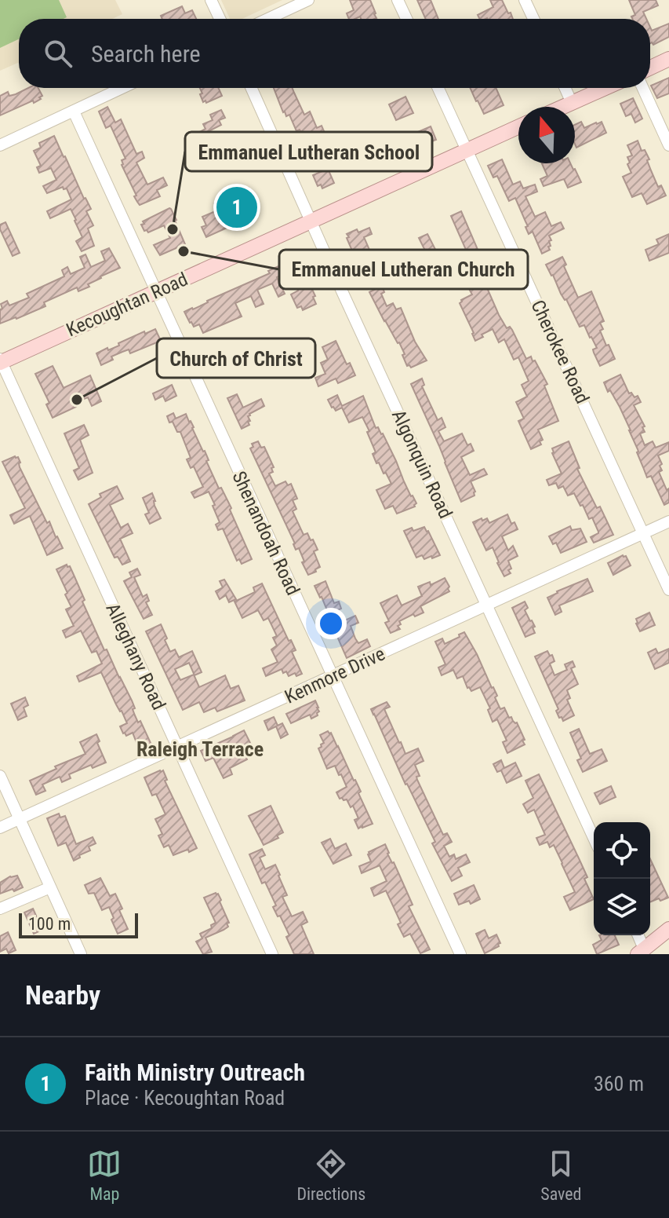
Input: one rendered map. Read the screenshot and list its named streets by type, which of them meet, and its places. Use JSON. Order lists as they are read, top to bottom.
{
  "streets": {
    "main road": ["Kecoughtan Road"],
    "street": [
      "Cherokee Road",
      "Algonquin Road",
      "Shenandoah Road",
      "Alleghany Road",
      "Kenmore Drive"
    ]
  },
  "crossings": [
    ["Kecoughtan Road", "Cherokee Road"],
    ["Kecoughtan Road", "Algonquin Road"],
    ["Kecoughtan Road", "Shenandoah Road"],
    ["Kecoughtan Road", "Alleghany Road"],
    ["Cherokee Road", "Kenmore Drive"],
    ["Algonquin Road", "Kenmore Drive"],
    ["Shenandoah Road", "Kenmore Drive"],
    ["Alleghany Road", "Kenmore Drive"]
  ],
  "districts": ["Raleigh Terrace"],
  "places": ["Emmanuel Lutheran School", "Emmanuel Lutheran Church", "Church of Christ"],
  "scale_bar": "100 m",
  "north": "top",
  "page": {
    "search": "Search here",
    "pins": "1",
    "scale": "100 m",
    "heading": "Nearby",
    "list": [
      {
        "mark": "1",
        "name": "Faith Ministry Outreach",
        "note": "Place · Kecoughtan Road",
        "value": "360 m"
      }
    ],
    "nav": ["Map", "Directions", "Saved"]
  }
}
